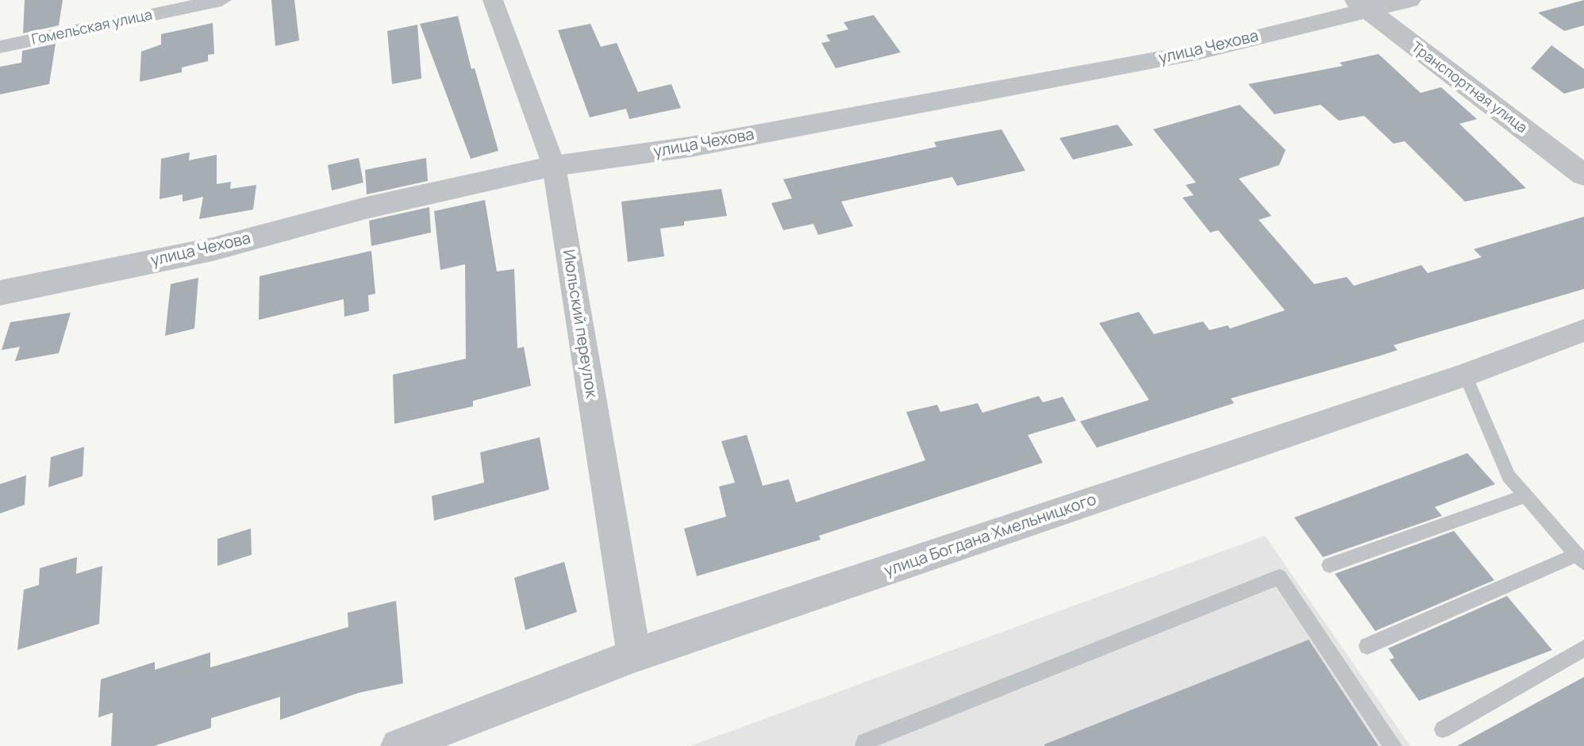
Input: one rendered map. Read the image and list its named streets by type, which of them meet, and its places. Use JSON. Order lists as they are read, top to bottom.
{
  "streets": {
    "street": [
      "Гомельская улица",
      "улица Чехова",
      "Транспортная улица",
      "Июльский переулок",
      "улица Богдана Хмельницкого"
    ]
  },
  "crossings": [
    ["улица Чехова", "Транспортная улица"],
    ["улица Чехова", "Июльский переулок"],
    ["Июльский переулок", "улица Богдана Хмельницкого"]
  ]
}
